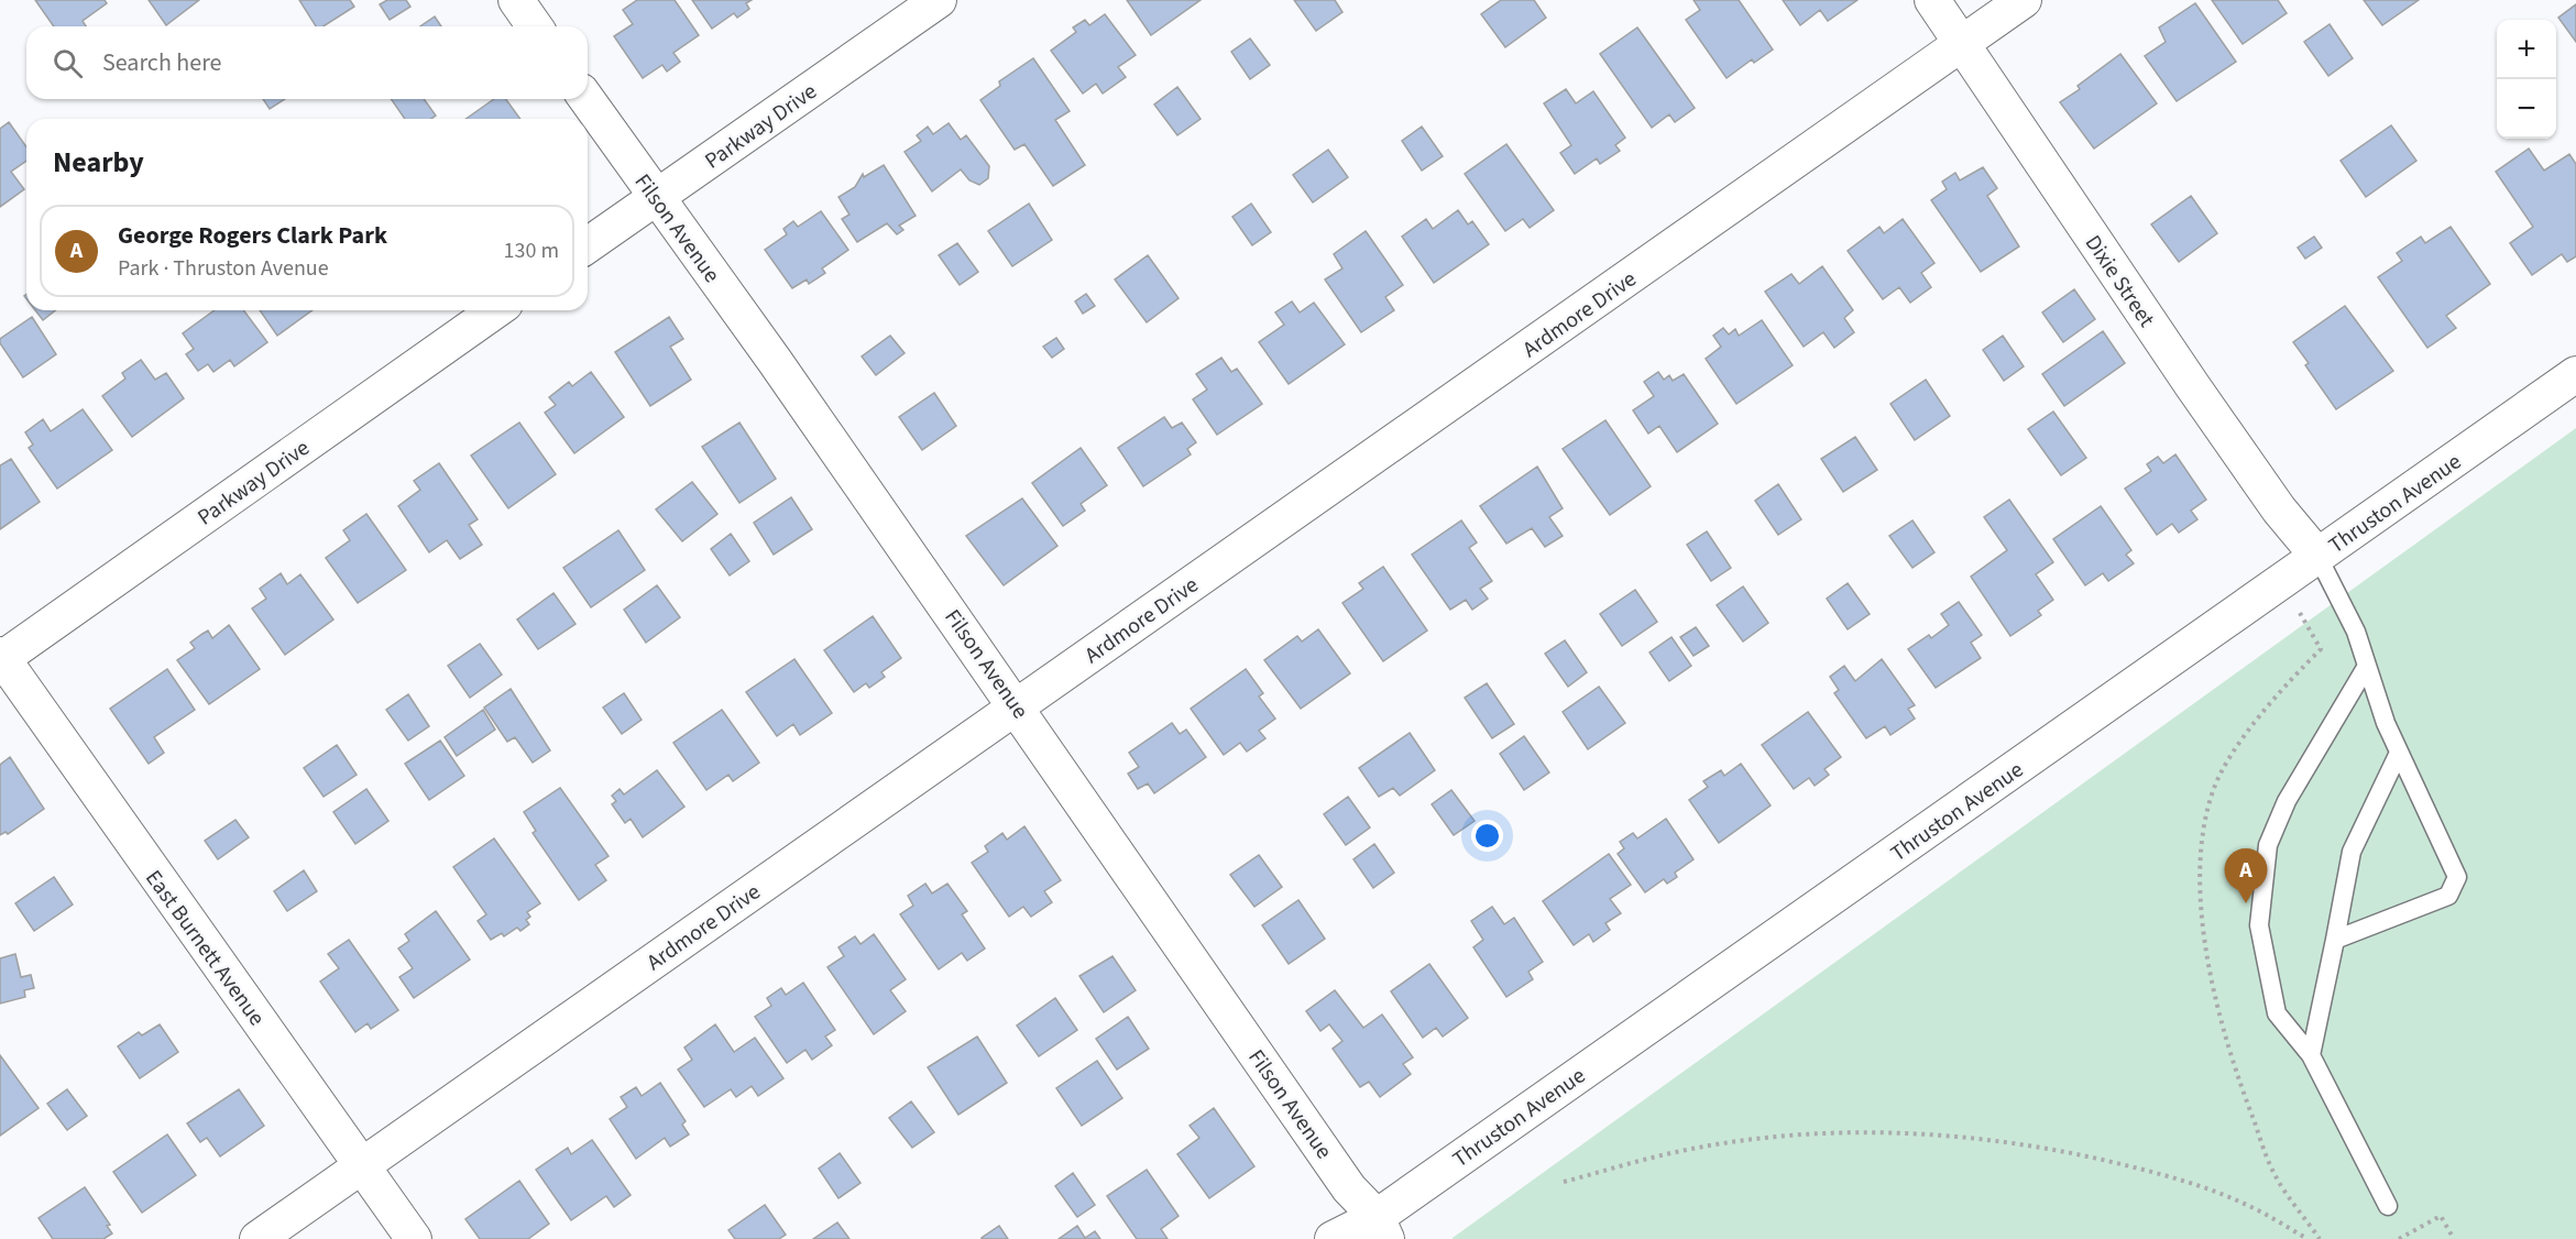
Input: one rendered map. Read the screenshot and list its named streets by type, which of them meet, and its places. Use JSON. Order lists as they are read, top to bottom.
{
  "streets": {
    "street": [
      "Parkway Drive",
      "Filson Avenue",
      "Dixie Street",
      "Ardmore Drive",
      "Thruston Avenue",
      "East Burnett Avenue"
    ]
  },
  "crossings": [
    ["Parkway Drive", "Filson Avenue"],
    ["Parkway Drive", "East Burnett Avenue"],
    ["Filson Avenue", "Ardmore Drive"],
    ["Filson Avenue", "Thruston Avenue"],
    ["Dixie Street", "Ardmore Drive"],
    ["Dixie Street", "Thruston Avenue"],
    ["Ardmore Drive", "East Burnett Avenue"]
  ],
  "page": {
    "map_buttons": ["+", "−"],
    "search": "Search here",
    "heading": "Nearby",
    "list": [
      {
        "mark": "A",
        "name": "George Rogers Clark Park",
        "note": "Park · Thruston Avenue",
        "value": "130 m"
      }
    ],
    "pins": "A"
  }
}
